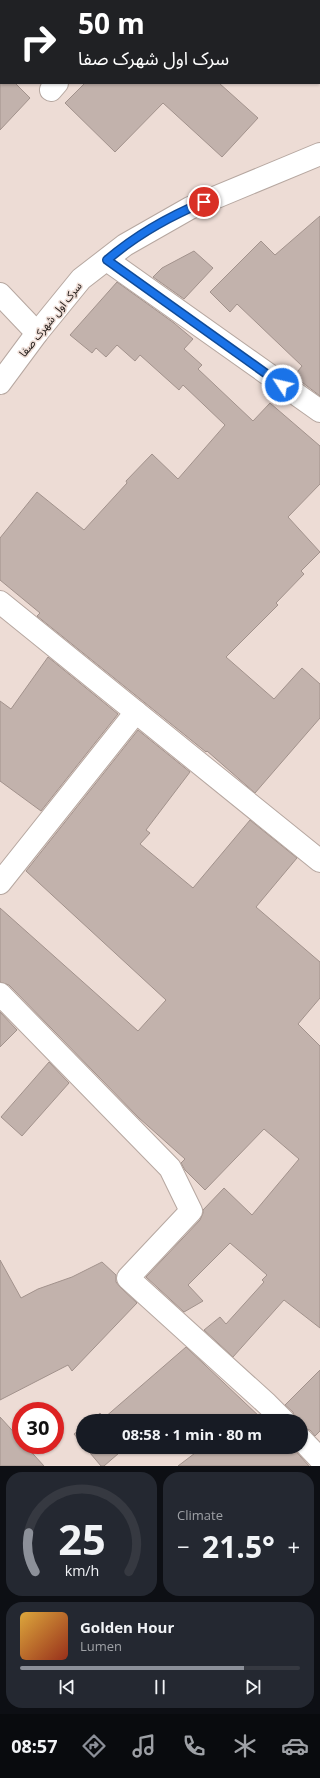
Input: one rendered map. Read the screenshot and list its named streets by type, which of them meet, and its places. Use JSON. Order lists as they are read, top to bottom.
{
  "streets": {
    "street": ["سرک اول شهرک صفا"]
  },
  "page": {
    "turn": ["50 m", "سرک اول شهرک صفا"],
    "limit": "30",
    "trip": "08:58 · 1 min · 80 m",
    "tile": "Climate",
    "heat": ["−", "21.5°", "+"],
    "song": ["Golden Hour", "Lumen"],
    "tabs": "08:57",
    "gauge": ["25", "km/h"]
  }
}
